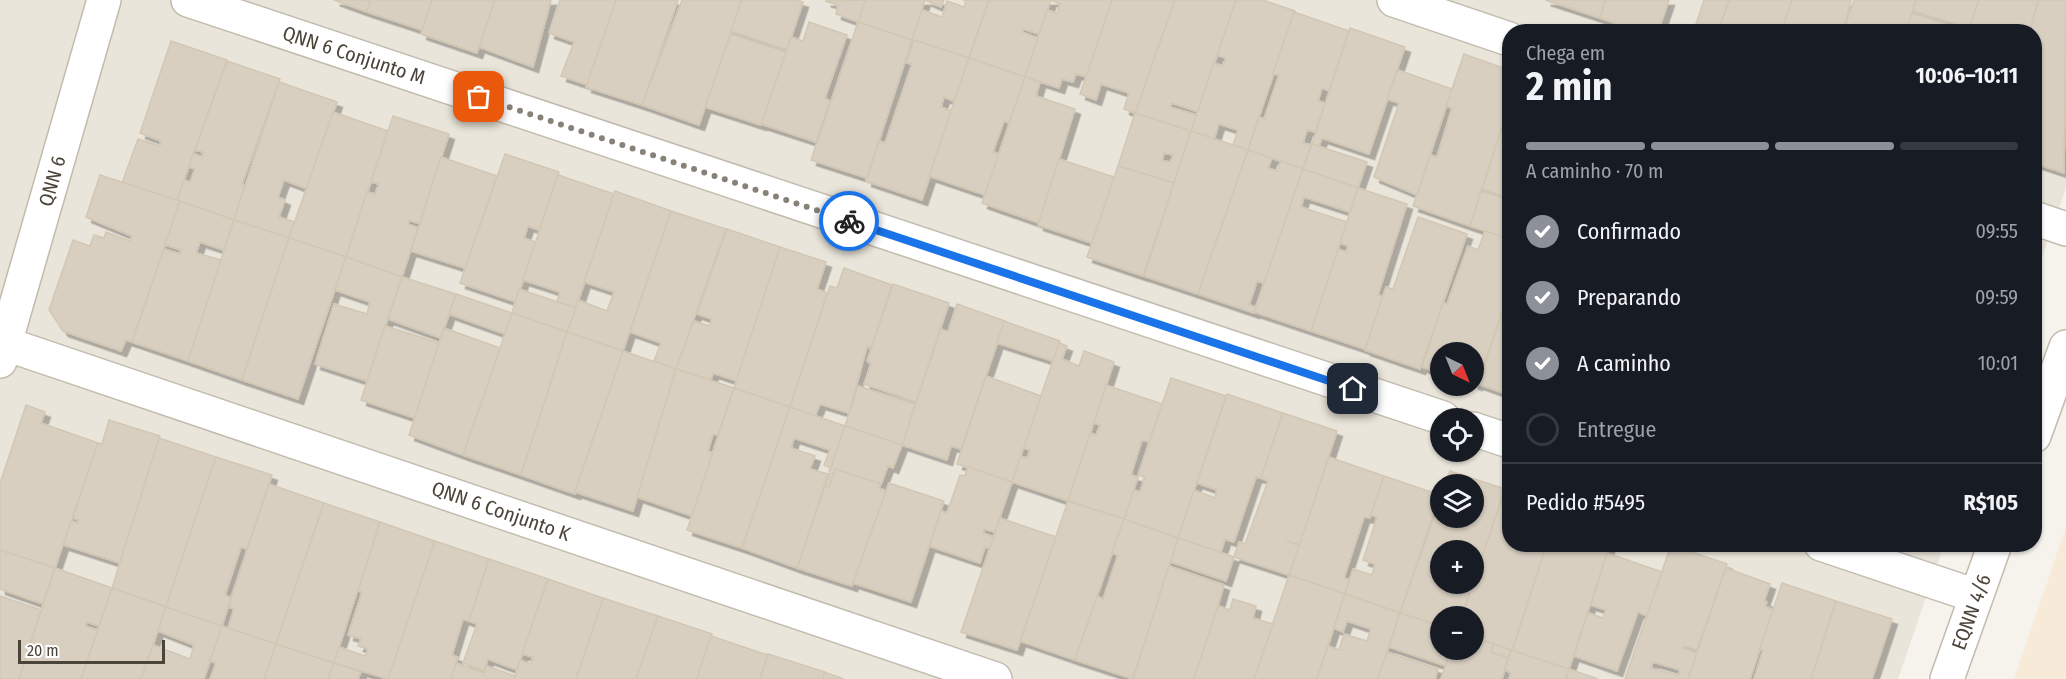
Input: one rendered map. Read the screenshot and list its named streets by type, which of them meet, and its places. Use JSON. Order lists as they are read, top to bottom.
{
  "streets": {
    "street": [
      "QNN 6 Conjunto M",
      "QNN 6",
      "QNN 6 Conjunto K",
      "EQNN 4/6"
    ]
  },
  "crossings": [
    ["QNN 6", "QNN 6 Conjunto K"]
  ],
  "scale_bar": "20 m",
  "north": "bottom right",
  "page": {
    "heading": ["2 min", "Chega em", "10:06–10:11"],
    "panel": ["Pedido #5495", "R$105"],
    "bar": "A caminho · 70 m",
    "list": [
      ["Confirmado", "09:55"],
      ["Preparando", "09:59"],
      ["A caminho", "10:01"],
      "Entregue"
    ],
    "map_buttons": ["+", "−"],
    "scale": "20 m"
  }
}
